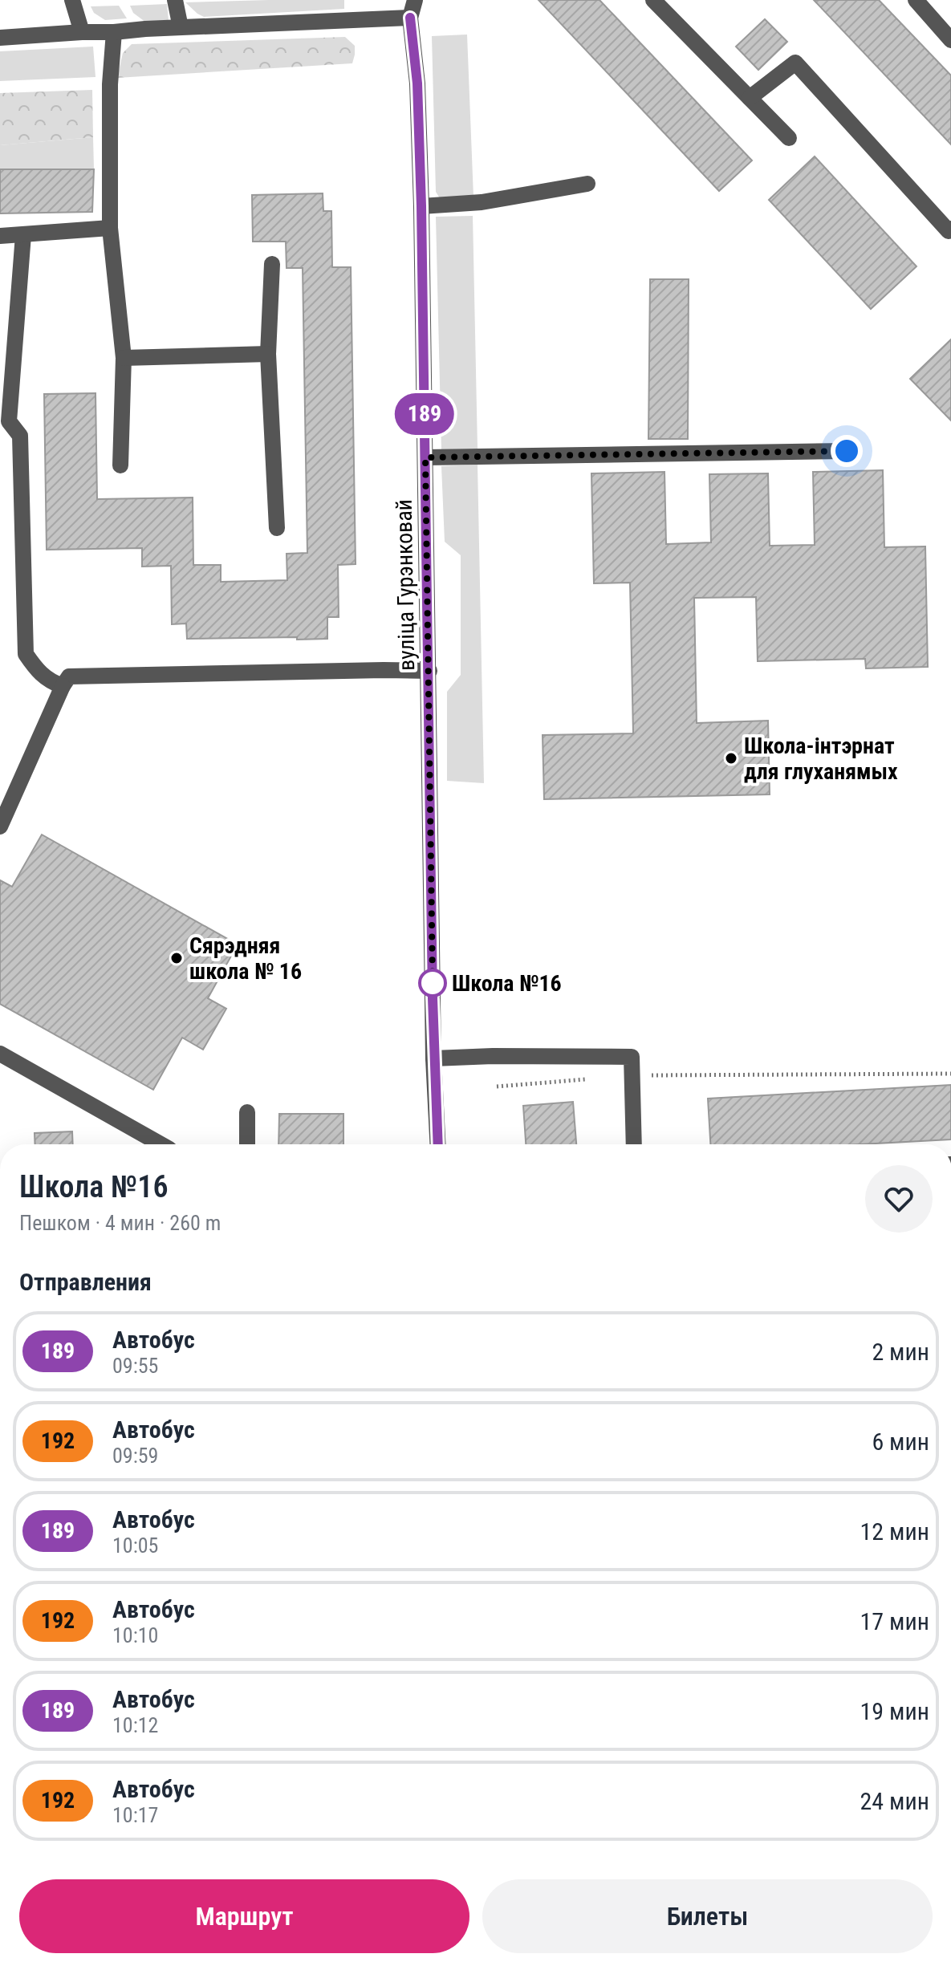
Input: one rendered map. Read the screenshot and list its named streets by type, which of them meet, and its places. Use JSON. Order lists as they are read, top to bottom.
{
  "streets": {
    "street": ["вуліца Гурэнковай"]
  },
  "places": ["Школа-інтэрнат для глуханямых", "Сярэдняя школа № 16", "Школа №16"],
  "lines": ["bus line 189"],
  "page": {
    "on_map": "189",
    "heading": [
      ["Школа №16", "Пешком · 4 мин · 260 m"],
      "Отправления"
    ],
    "list": [
      {
        "mark": "189",
        "name": "Автобус",
        "note": "09:55",
        "value": "2 мин"
      },
      {
        "mark": "192",
        "name": "Автобус",
        "note": "09:59",
        "value": "6 мин"
      },
      {
        "mark": "189",
        "name": "Автобус",
        "note": "10:05",
        "value": "12 мин"
      },
      {
        "mark": "192",
        "name": "Автобус",
        "note": "10:10",
        "value": "17 мин"
      },
      {
        "mark": "189",
        "name": "Автобус",
        "note": "10:12",
        "value": "19 мин"
      },
      {
        "mark": "192",
        "name": "Автобус",
        "note": "10:17",
        "value": "24 мин"
      }
    ],
    "buttons": ["Маршрут", "Билеты"]
  }
}
